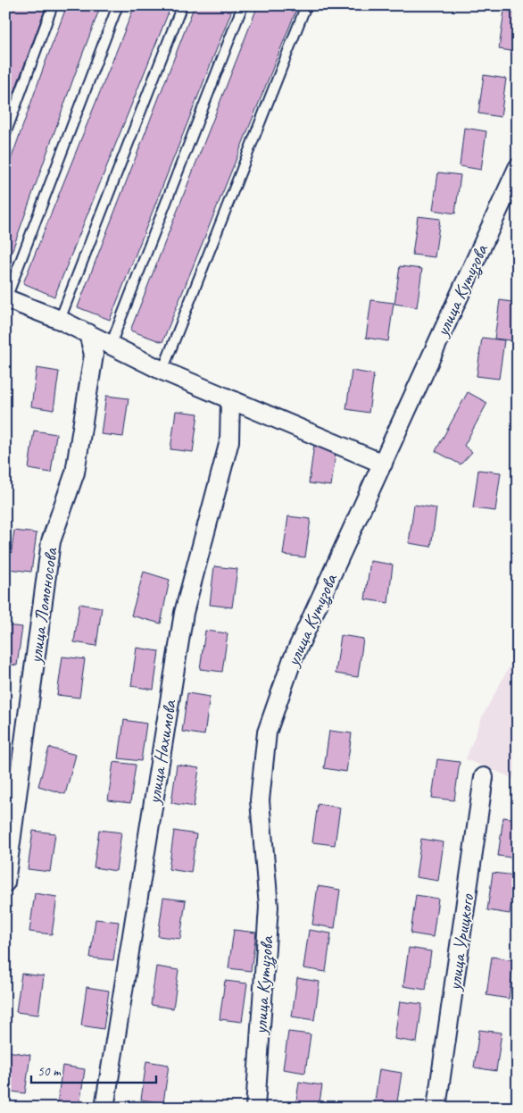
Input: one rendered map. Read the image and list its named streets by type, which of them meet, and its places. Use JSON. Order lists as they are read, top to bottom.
{
  "streets": {
    "street": [
      "улица Кутузова",
      "улица Ломоносова",
      "улица Нахимова",
      "улица Урицкого"
    ]
  },
  "scale_bar": "50 m"
}
